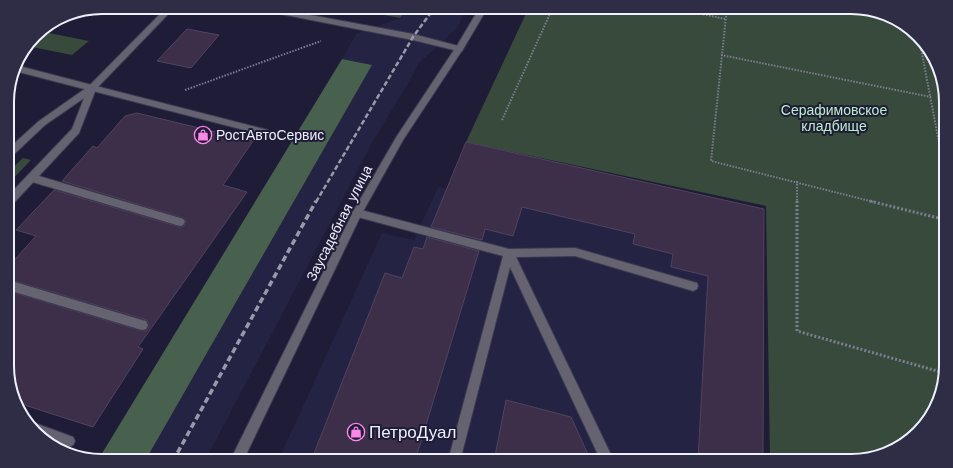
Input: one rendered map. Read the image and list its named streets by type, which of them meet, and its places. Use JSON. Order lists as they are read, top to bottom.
{
  "streets": {
    "street": ["Заусадебная улица"]
  },
  "parks": ["Серафимовское кладбище"],
  "places": {
    "shop": ["РостАвтоСервис", "ПетроДуал"]
  }
}
